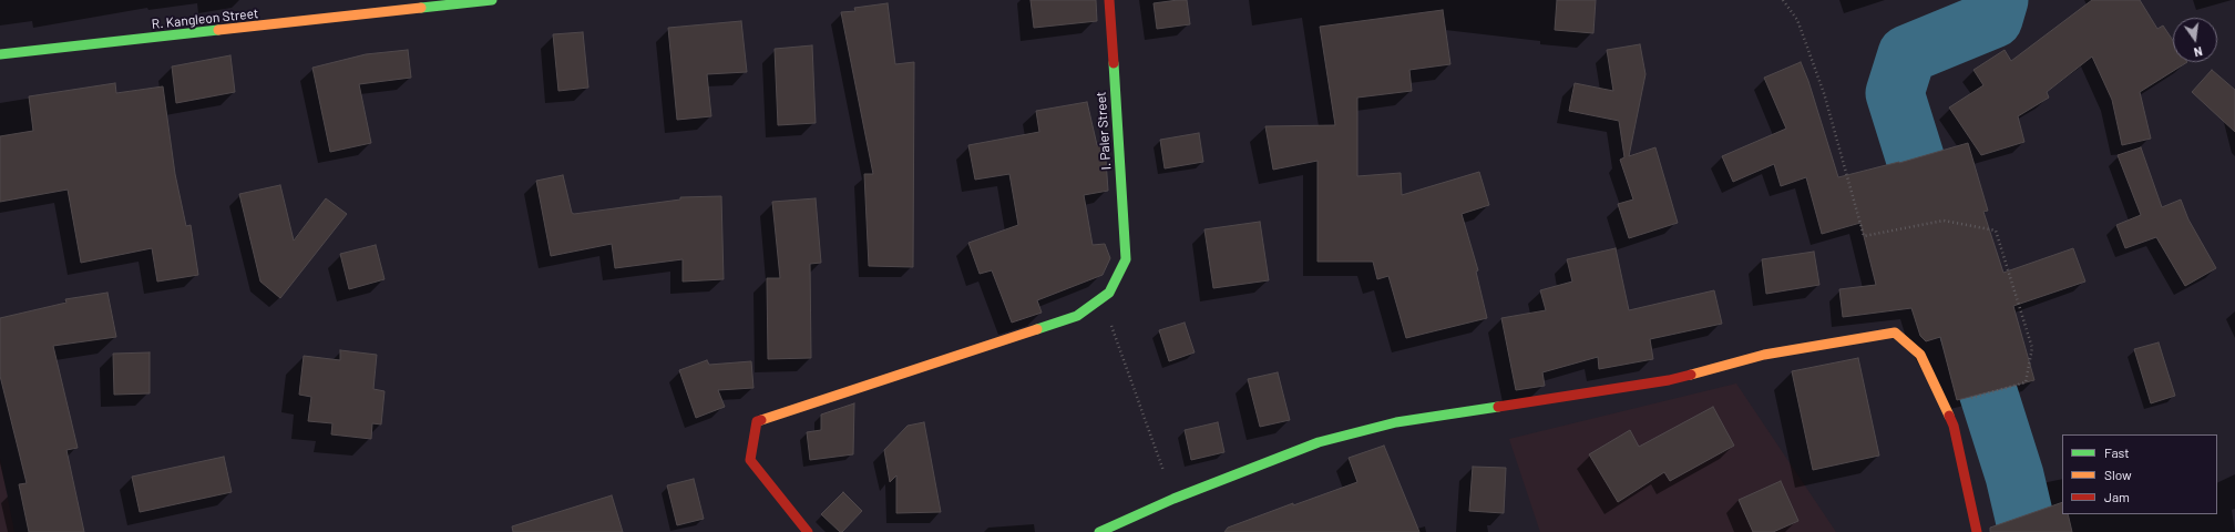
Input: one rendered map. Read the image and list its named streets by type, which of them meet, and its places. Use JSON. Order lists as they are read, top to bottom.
{
  "streets": {
    "street": ["R. Kangleon Street", "I. Paler Street"]
  },
  "legend": ["Fast", "Slow", "Jam"],
  "north": "bottom"
}
